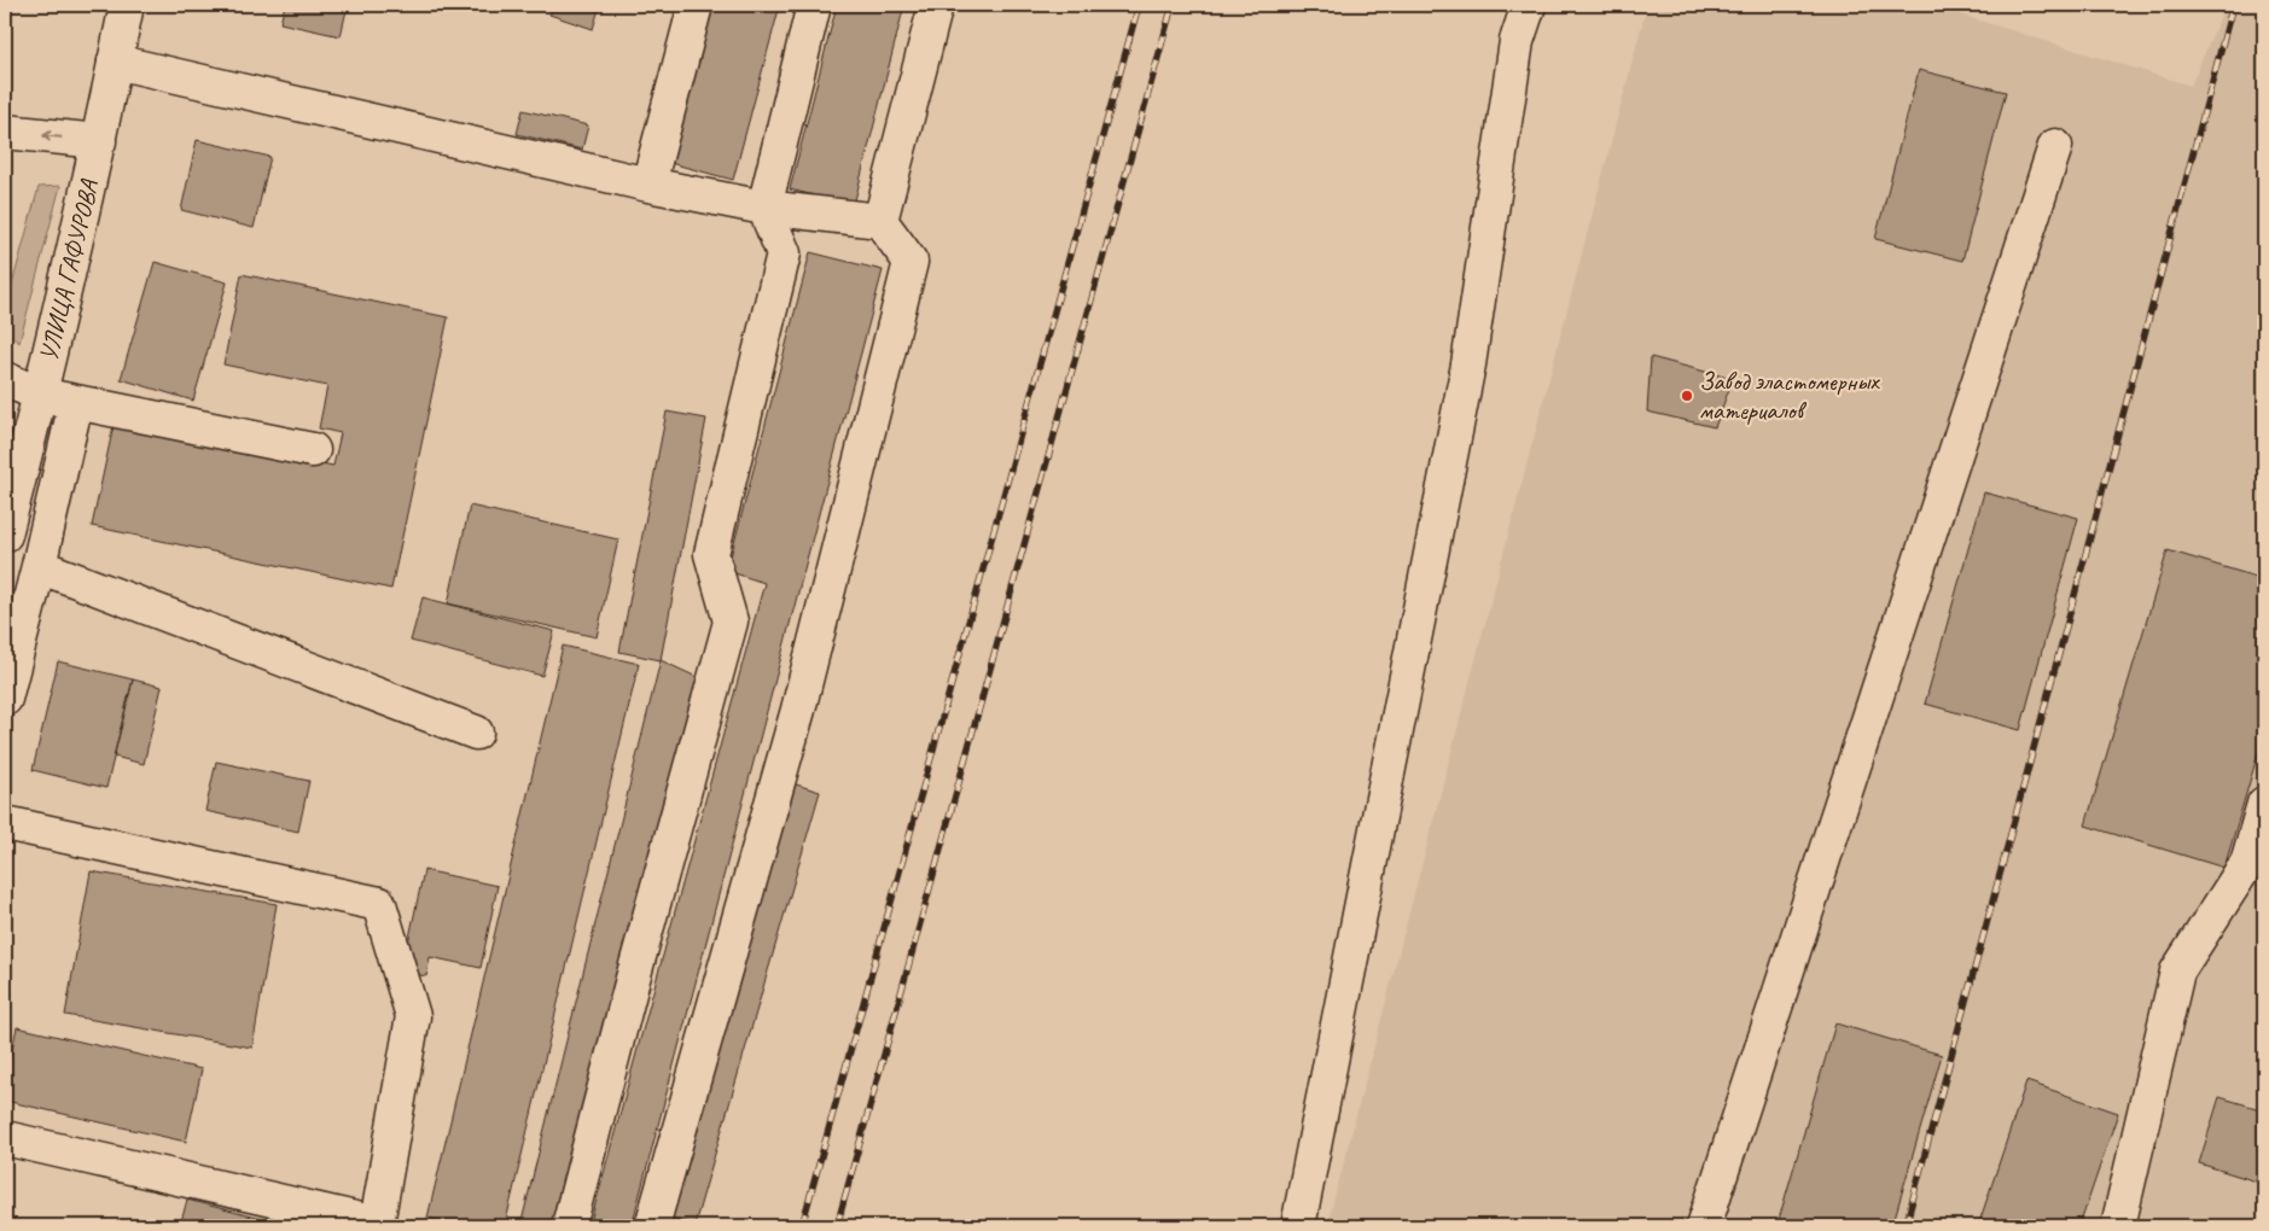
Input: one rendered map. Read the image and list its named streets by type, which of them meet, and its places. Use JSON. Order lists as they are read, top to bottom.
{
  "streets": {
    "main road": ["УЛИЦА ГАФУРОВА"]
  },
  "places": ["Завод эластомерных материалов"]
}
